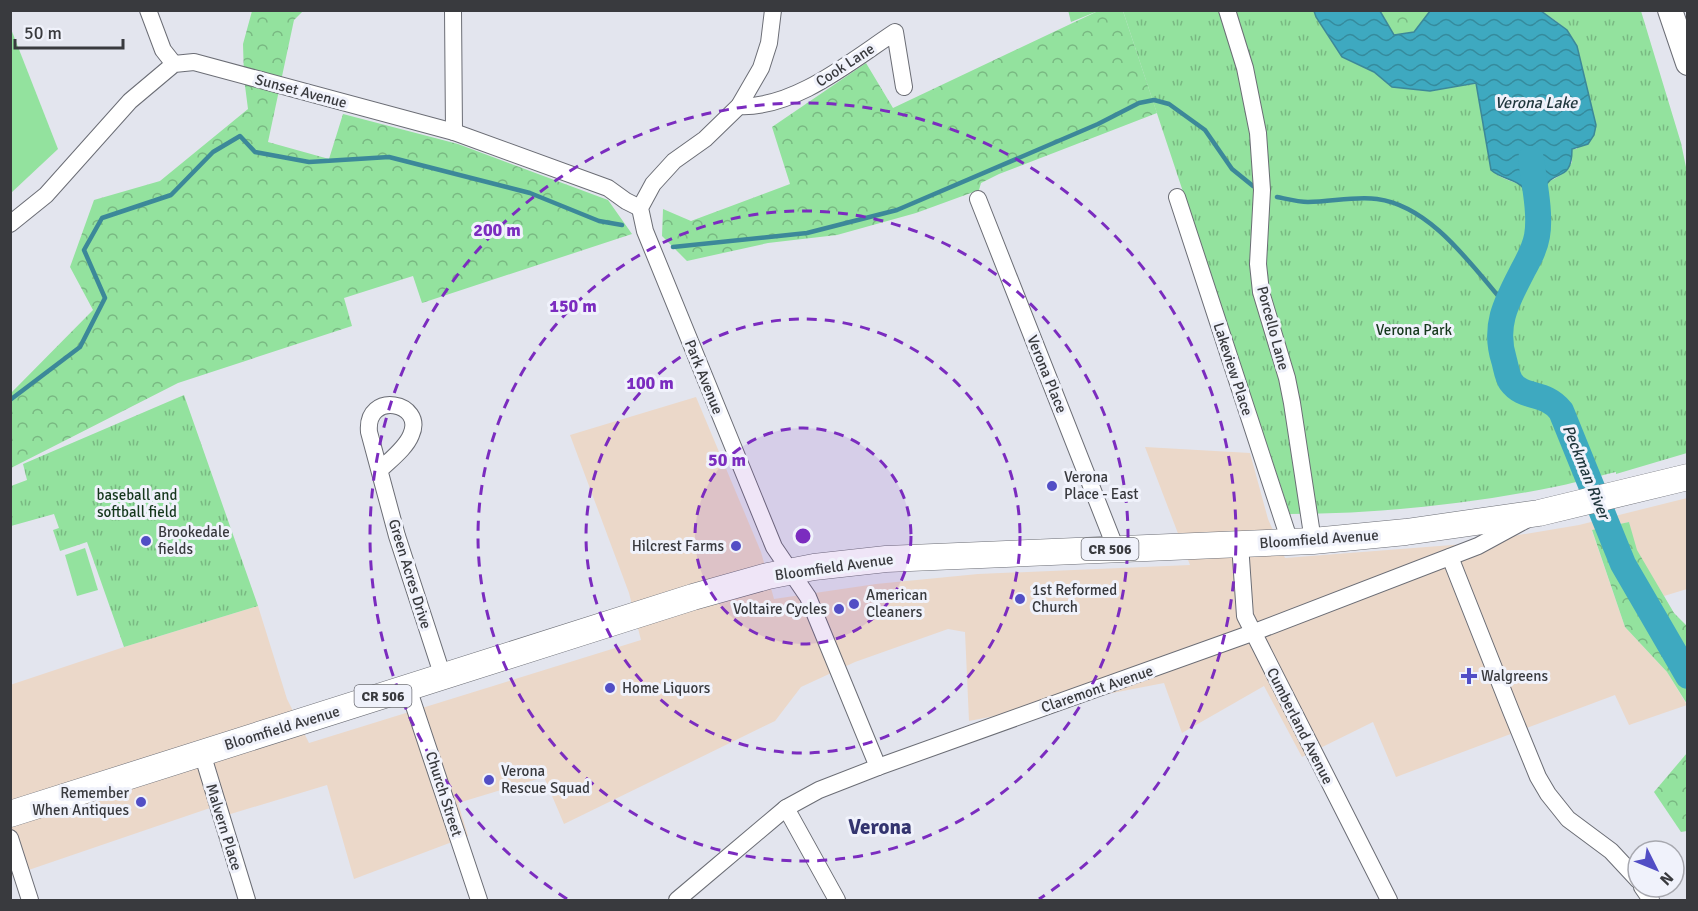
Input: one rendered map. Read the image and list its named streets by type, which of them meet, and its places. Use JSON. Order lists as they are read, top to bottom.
{
  "streets": {
    "main road": ["Bloomfield Avenue", "CR 506"],
    "street": [
      "Cook Lane",
      "Sunset Avenue",
      "Porcello Lane",
      "Lakeview Place",
      "Verona Place",
      "Park Avenue",
      "Green Acres Drive",
      "Claremont Avenue",
      "Cumberland Avenue",
      "Church Street",
      "Malvern Place"
    ]
  },
  "crossings": [
    ["Sunset Avenue", "Park Avenue"],
    ["Porcello Lane", "Lakeview Place"],
    ["Porcello Lane", "Bloomfield Avenue"],
    ["Lakeview Place", "Bloomfield Avenue"],
    ["Verona Place", "Bloomfield Avenue"],
    ["Park Avenue", "Bloomfield Avenue"],
    ["Park Avenue", "Claremont Avenue"],
    ["Bloomfield Avenue", "Green Acres Drive"],
    ["Bloomfield Avenue", "Claremont Avenue"],
    ["Bloomfield Avenue", "Cumberland Avenue"],
    ["Bloomfield Avenue", "Church Street"],
    ["Bloomfield Avenue", "Malvern Place"],
    ["Claremont Avenue", "Cumberland Avenue"]
  ],
  "districts": ["Verona"],
  "water": ["Verona Lake", "Peckman River"],
  "parks": ["Verona Park", "baseball and softball field"],
  "places": {
    "other": [
      "Verona Place - East",
      "Brookedale fields",
      "Hilcrest Farms",
      "1st Reformed Church",
      "American Cleaners",
      "Voltaire Cycles",
      "Home Liquors",
      "Verona Rescue Squad",
      "Remember When Antiques"
    ],
    "health": ["Walgreens"]
  },
  "scale_bar": "50 m",
  "north": "bottom right",
  "rings": [
    "200 m",
    "150 m",
    "100 m",
    "50 m"
  ]
}
